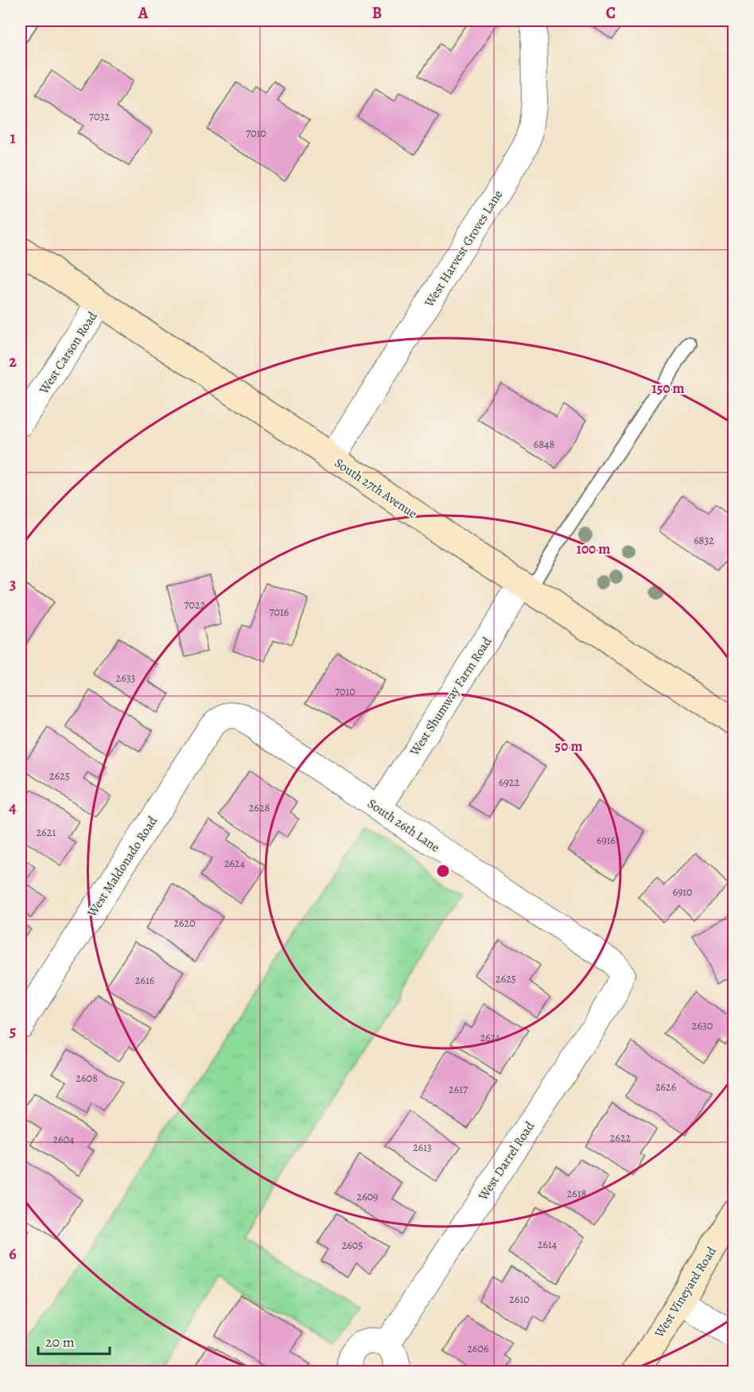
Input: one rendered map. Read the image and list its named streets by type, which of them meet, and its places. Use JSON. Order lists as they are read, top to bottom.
{
  "streets": {
    "main road": ["South 27th Avenue", "West Vineyard Road"],
    "street": [
      "West Harvest Groves Lane",
      "West Carson Road",
      "West Shumway Farm Road",
      "South 26th Lane",
      "West Maldonado Road",
      "West Darrel Road"
    ]
  },
  "crossings": [
    ["West Harvest Groves Lane", "South 27th Avenue"],
    ["West Carson Road", "South 27th Avenue"],
    ["South 27th Avenue", "West Shumway Farm Road"],
    ["West Shumway Farm Road", "South 26th Lane"],
    ["South 26th Lane", "West Maldonado Road"],
    ["South 26th Lane", "West Darrel Road"]
  ],
  "house_numbers": [
    "7032",
    "7010",
    "6848",
    "6832",
    "7022",
    "7016",
    "2633",
    "7010",
    "2625",
    "6922",
    "2628",
    "2621",
    "6916",
    "2624",
    "6910",
    "2620",
    "2625",
    "2616",
    "2630",
    "2621",
    "2608",
    "2626",
    "2617",
    "2622",
    "2604",
    "2613",
    "2618",
    "2609",
    "2614",
    "2605",
    "2610",
    "2606"
  ],
  "scale_bar": "20 m",
  "grid": {
    "columns": ["A", "B", "C"],
    "rows": [
      "1",
      "2",
      "3",
      "4",
      "5",
      "6"
    ]
  },
  "rings": ["150 m", "100 m", "50 m"]
}
